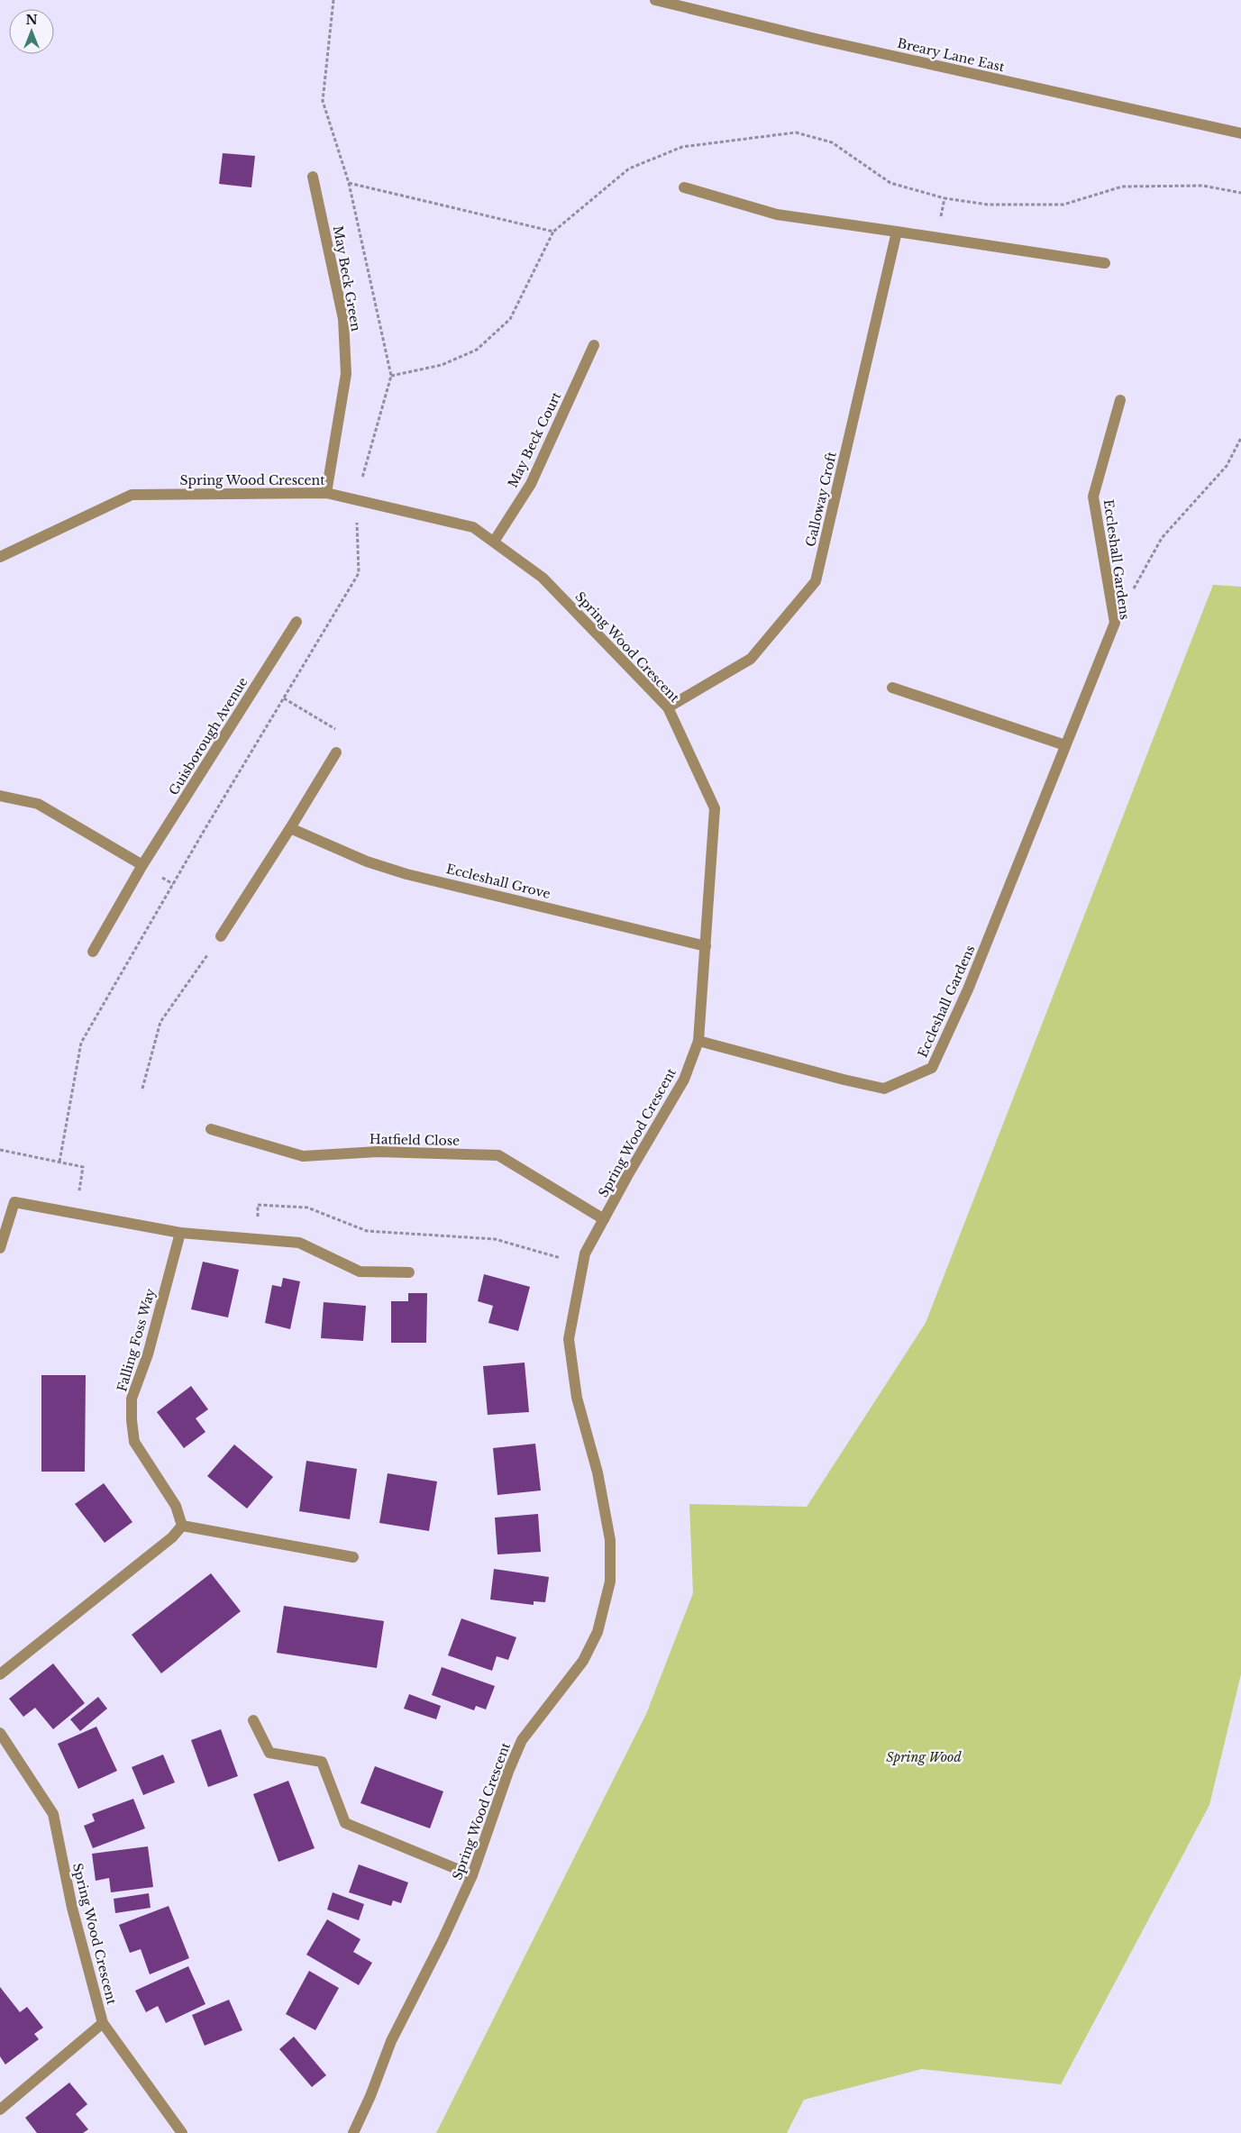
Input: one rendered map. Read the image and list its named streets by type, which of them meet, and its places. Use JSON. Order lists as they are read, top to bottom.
{
  "streets": {
    "street": [
      "Breary Lane East",
      "May Beck Green",
      "May Beck Court",
      "Spring Wood Crescent",
      "Galloway Croft",
      "Eccleshall Gardens",
      "Guisborough Avenue",
      "Eccleshall Grove",
      "Hatfield Close",
      "Falling Foss Way"
    ]
  },
  "crossings": [
    ["May Beck Green", "Spring Wood Crescent"],
    ["May Beck Court", "Spring Wood Crescent"],
    ["Spring Wood Crescent", "Galloway Croft"],
    ["Spring Wood Crescent", "Eccleshall Gardens"],
    ["Spring Wood Crescent", "Eccleshall Grove"],
    ["Spring Wood Crescent", "Hatfield Close"]
  ],
  "parks": ["Spring Wood"],
  "north": "top"
}
